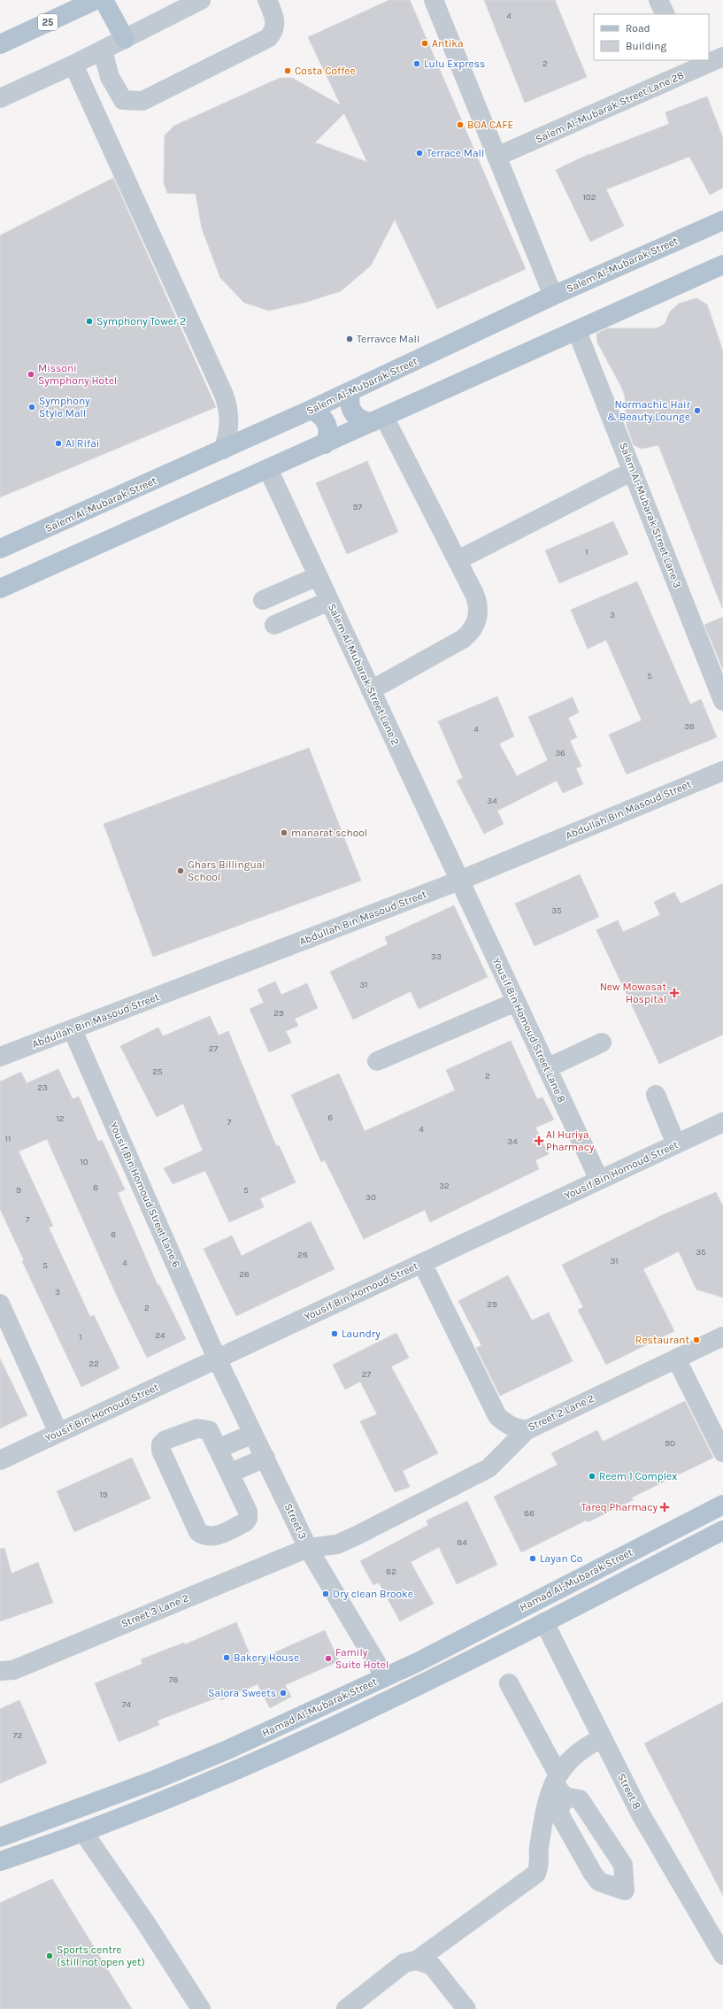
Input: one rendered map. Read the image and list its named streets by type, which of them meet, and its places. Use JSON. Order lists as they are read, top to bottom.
{
  "streets": {
    "main road": ["25", "Salem Al-Mubarak Street", "Hamad Al-Mubarak Street"],
    "street": [
      "Salem Al-Mubarak Street Lane 28",
      "Salem Al-Mubarak Street Lane 3",
      "Salem Al-Mubarak Street Lane 2",
      "Abdullah Bin Masoud Street",
      "Yousif Bin Homoud Street Lane 8",
      "Yousif Bin Homoud Street",
      "Yousif Bin Homoud Street Lane 6",
      "Street 2 Lane 2",
      "Street 3",
      "Street 3 Lane 2",
      "Street 8"
    ]
  },
  "crossings": [
    ["Salem Al-Mubarak Street Lane 2", "Abdullah Bin Masoud Street"],
    ["Salem Al-Mubarak Street Lane 2", "Yousif Bin Homoud Street Lane 8"],
    ["Abdullah Bin Masoud Street", "Yousif Bin Homoud Street Lane 8"],
    ["Abdullah Bin Masoud Street", "Yousif Bin Homoud Street Lane 6"],
    ["Yousif Bin Homoud Street Lane 8", "Yousif Bin Homoud Street"],
    ["Yousif Bin Homoud Street", "Yousif Bin Homoud Street Lane 6"],
    ["Yousif Bin Homoud Street", "Street 2 Lane 2"],
    ["Yousif Bin Homoud Street", "Street 3"],
    ["Yousif Bin Homoud Street Lane 6", "Street 3"],
    ["Street 2 Lane 2", "Street 3 Lane 2"],
    ["Street 3", "Hamad Al-Mubarak Street"],
    ["Street 3", "Street 3 Lane 2"]
  ],
  "places": {
    "other": [
      "Antika",
      "Lulu Express",
      "Costa Coffee",
      "BOA CAFE",
      "Terrace Mall",
      "Symphony Tower 2",
      "Terravce Mall",
      "Missoni Symphony Hotel",
      "Symphony Style Mall",
      "Normachic Hair & Beauty Lounge",
      "Al Rifai",
      "manarat school",
      "Ghars Billingual School",
      "Laundry",
      "Restaurant",
      "Reem 1 Complex",
      "Layan Co",
      "Dry clean Brooke",
      "Bakery House",
      "Family Suite Hotel",
      "Salora Sweets",
      "Sports centre (still not open yet)"
    ],
    "health": ["New Mowasat Hospital", "Al Huriya Pharmacy", "Tareq Pharmacy"]
  },
  "house_numbers": [
    "4",
    "2",
    "102",
    "97",
    "1",
    "3",
    "5",
    "38",
    "4",
    "36",
    "34",
    "35",
    "33",
    "31",
    "29",
    "27",
    "25",
    "2",
    "23",
    "6",
    "12",
    "7",
    "4",
    "11",
    "34",
    "10",
    "32",
    "8",
    "9",
    "5",
    "30",
    "7",
    "6",
    "35",
    "28",
    "31",
    "4",
    "5",
    "26",
    "3",
    "29",
    "2",
    "24",
    "1",
    "22",
    "27",
    "90",
    "19",
    "86",
    "84",
    "82",
    "76",
    "74",
    "72"
  ],
  "legend": ["Road", "Building"]
}
